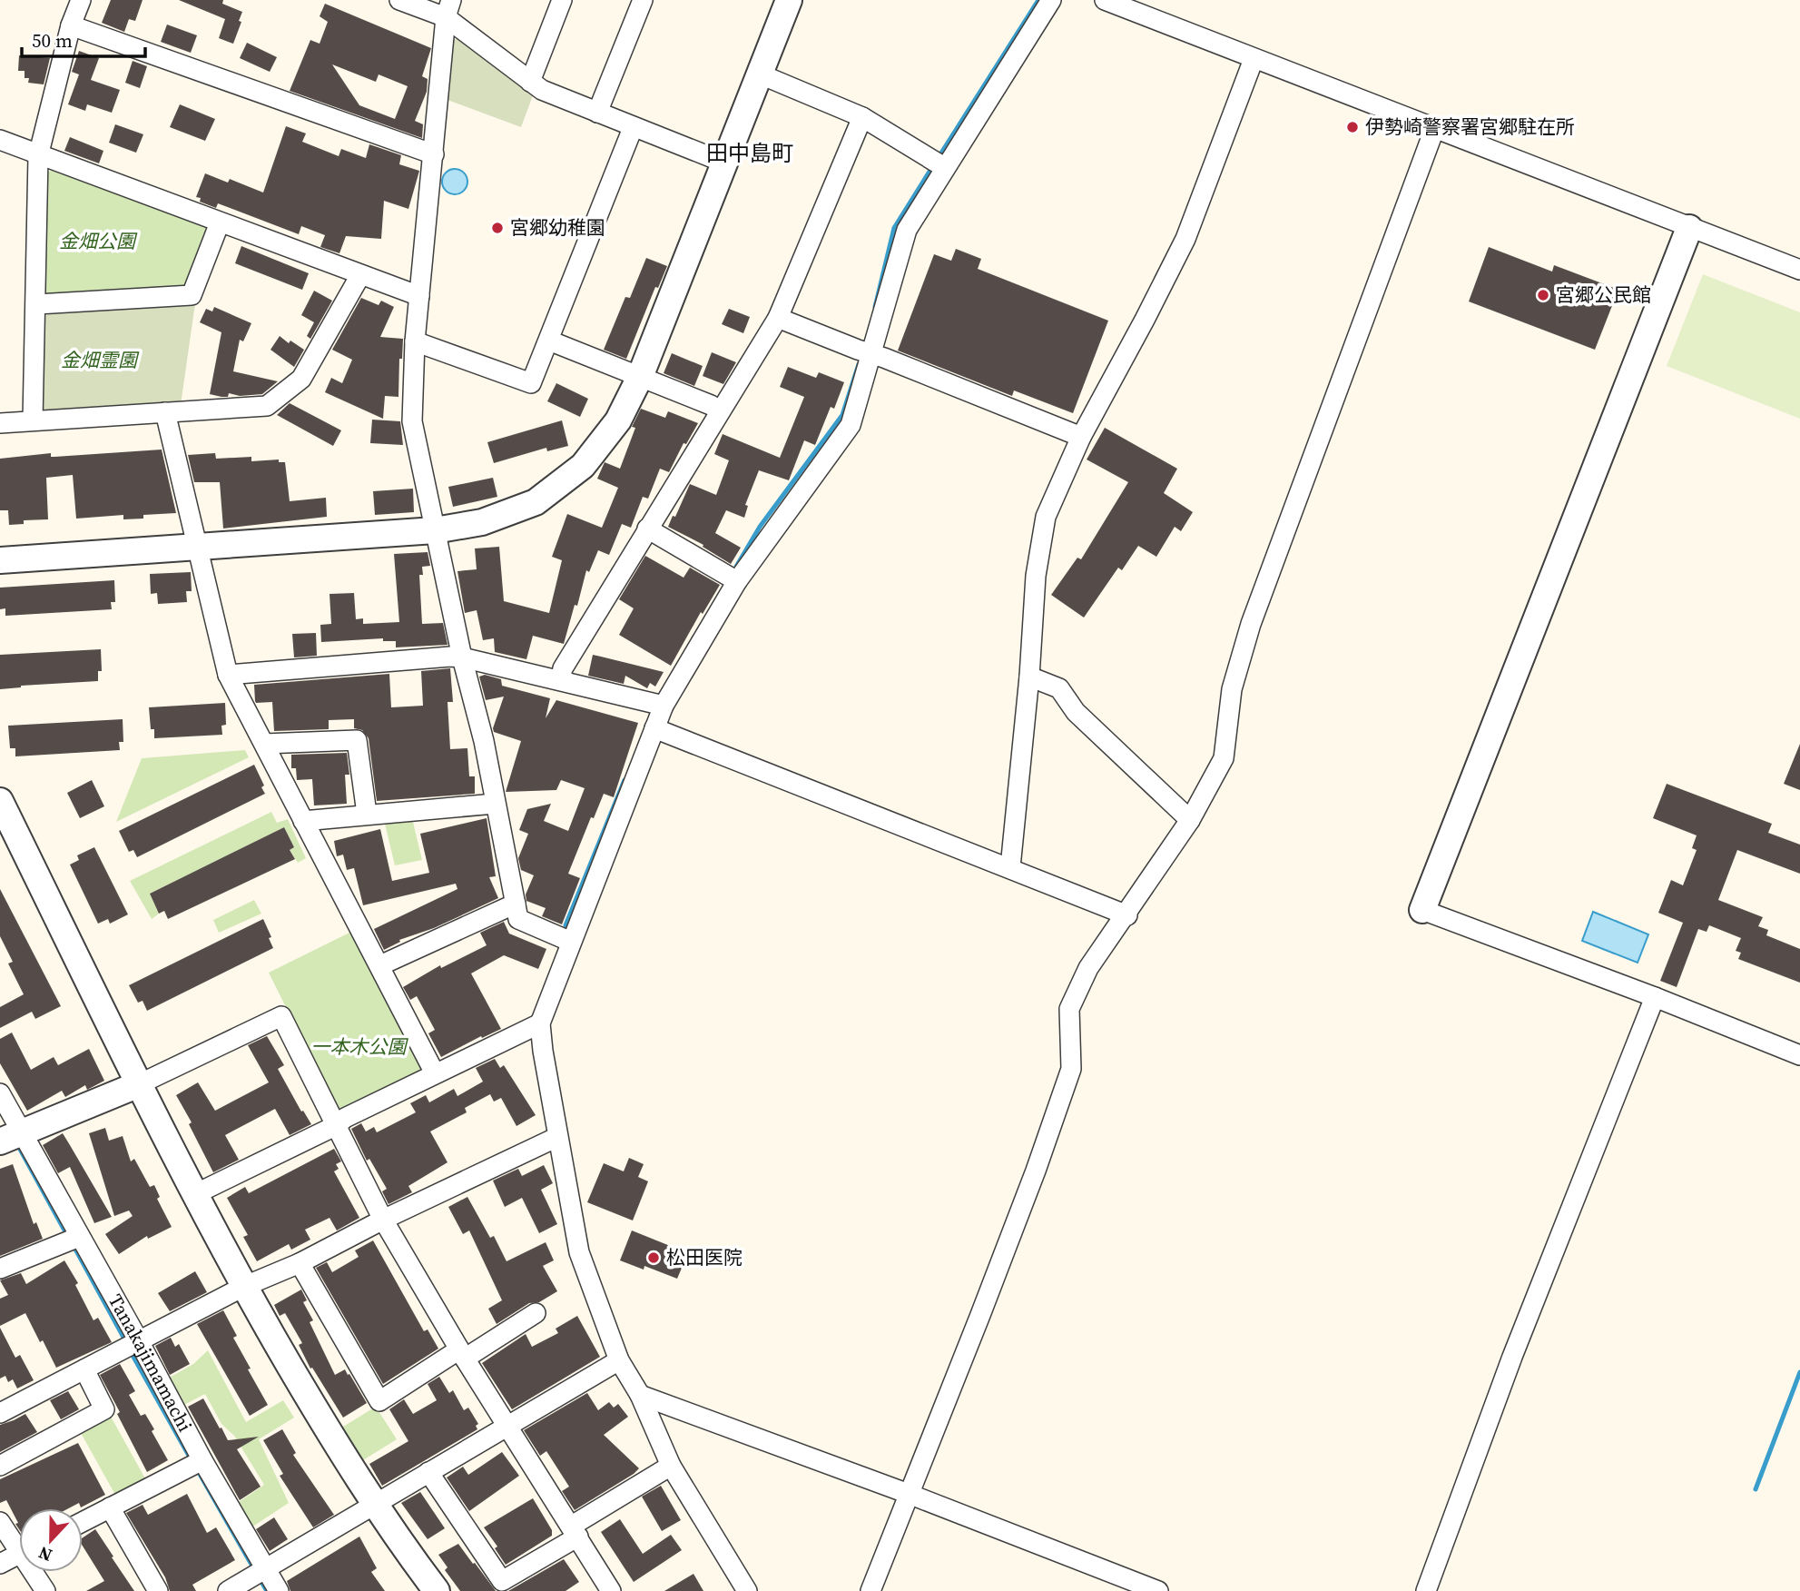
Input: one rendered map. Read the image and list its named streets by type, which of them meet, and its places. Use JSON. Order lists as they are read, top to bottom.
{
  "streets": {
    "street": ["Tanakajimamachi"]
  },
  "districts": ["田中島町"],
  "parks": ["金畑公園", "金畑霊園", "一本木公園"],
  "places": [
    "伊勢崎警察署宮郷駐在所",
    "宮郷幼稚園",
    "宮郷公民館",
    "松田医院"
  ],
  "scale_bar": "50 m",
  "north": "bottom"
}
